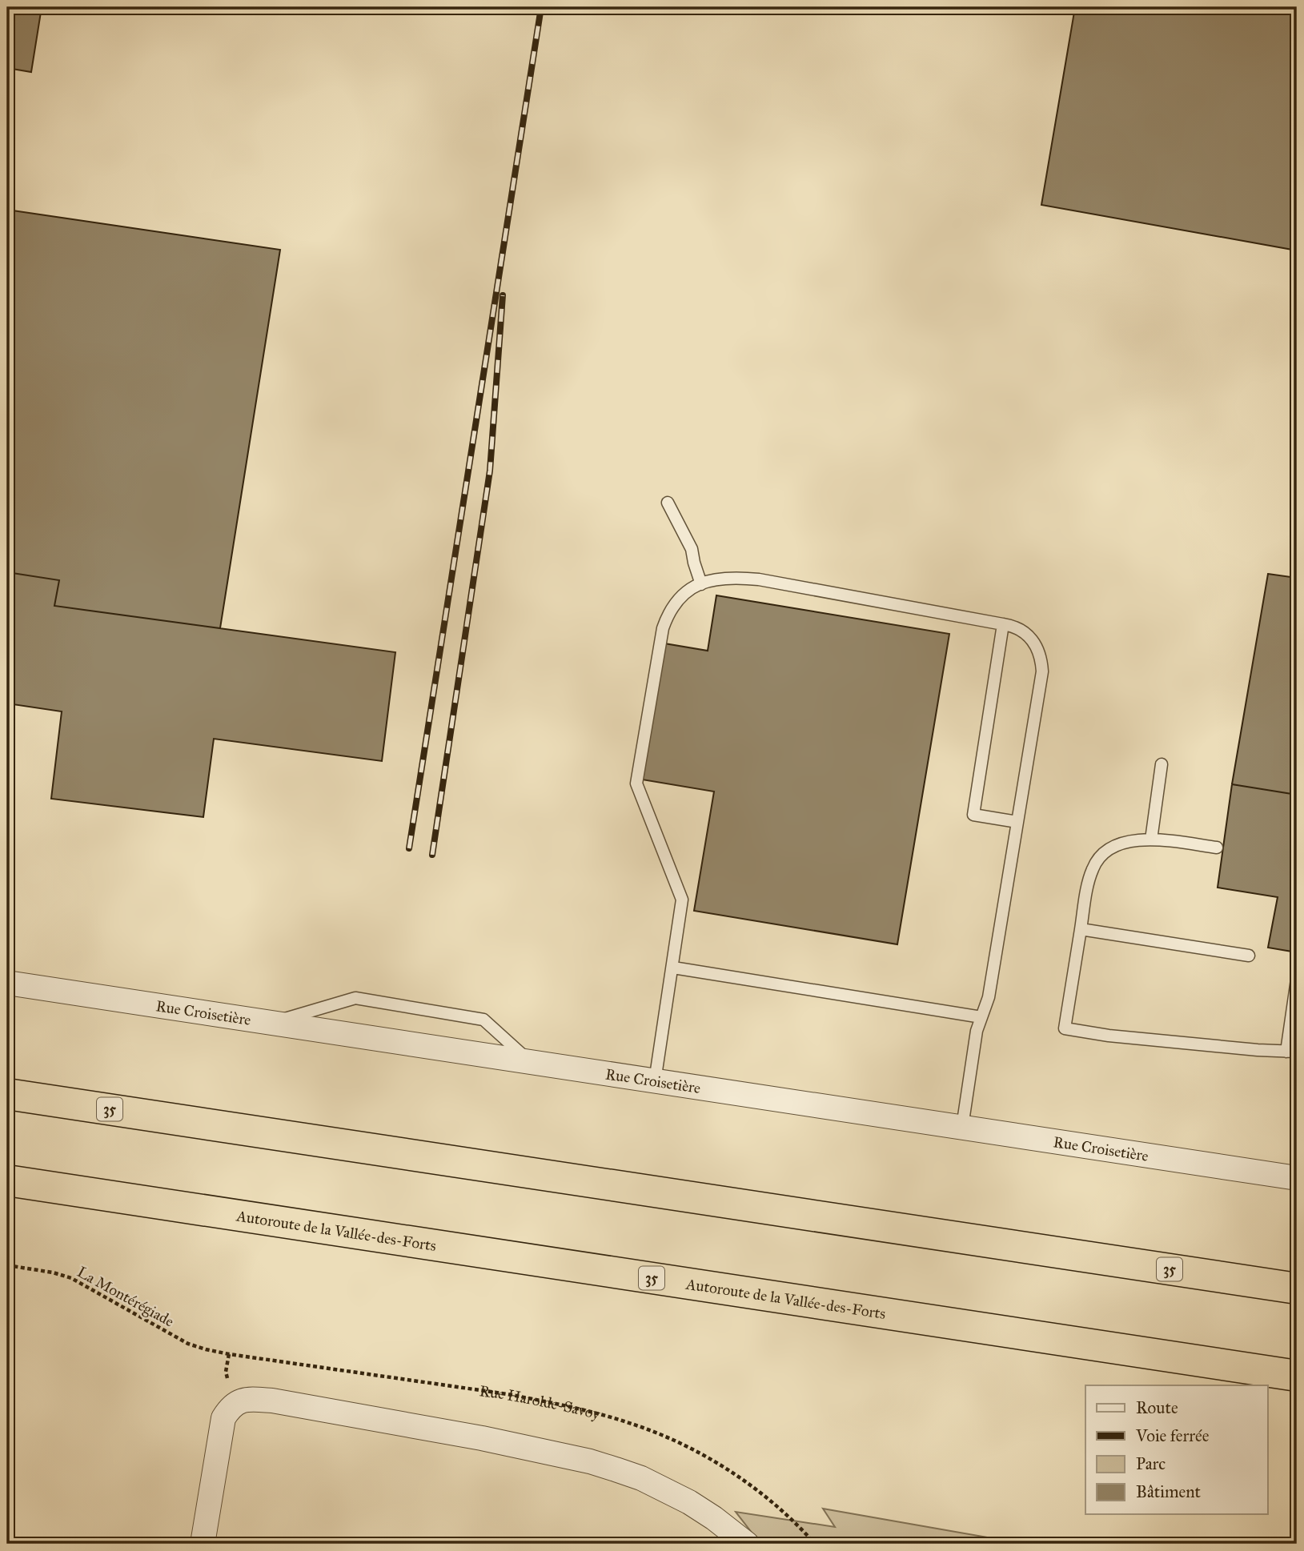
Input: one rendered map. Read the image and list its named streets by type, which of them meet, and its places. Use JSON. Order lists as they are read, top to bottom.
{
  "streets": {
    "highway": ["35", "Autoroute de la Vallée-des-Forts"],
    "street": ["Rue Croisetière"],
    "path": ["La Montérégiade", "Rue Harolde-Savoy"]
  },
  "crossings": [
    ["La Montérégiade", "Rue Harolde-Savoy"]
  ],
  "legend": [
    "Route",
    "Voie ferrée",
    "Parc",
    "Bâtiment"
  ]
}
